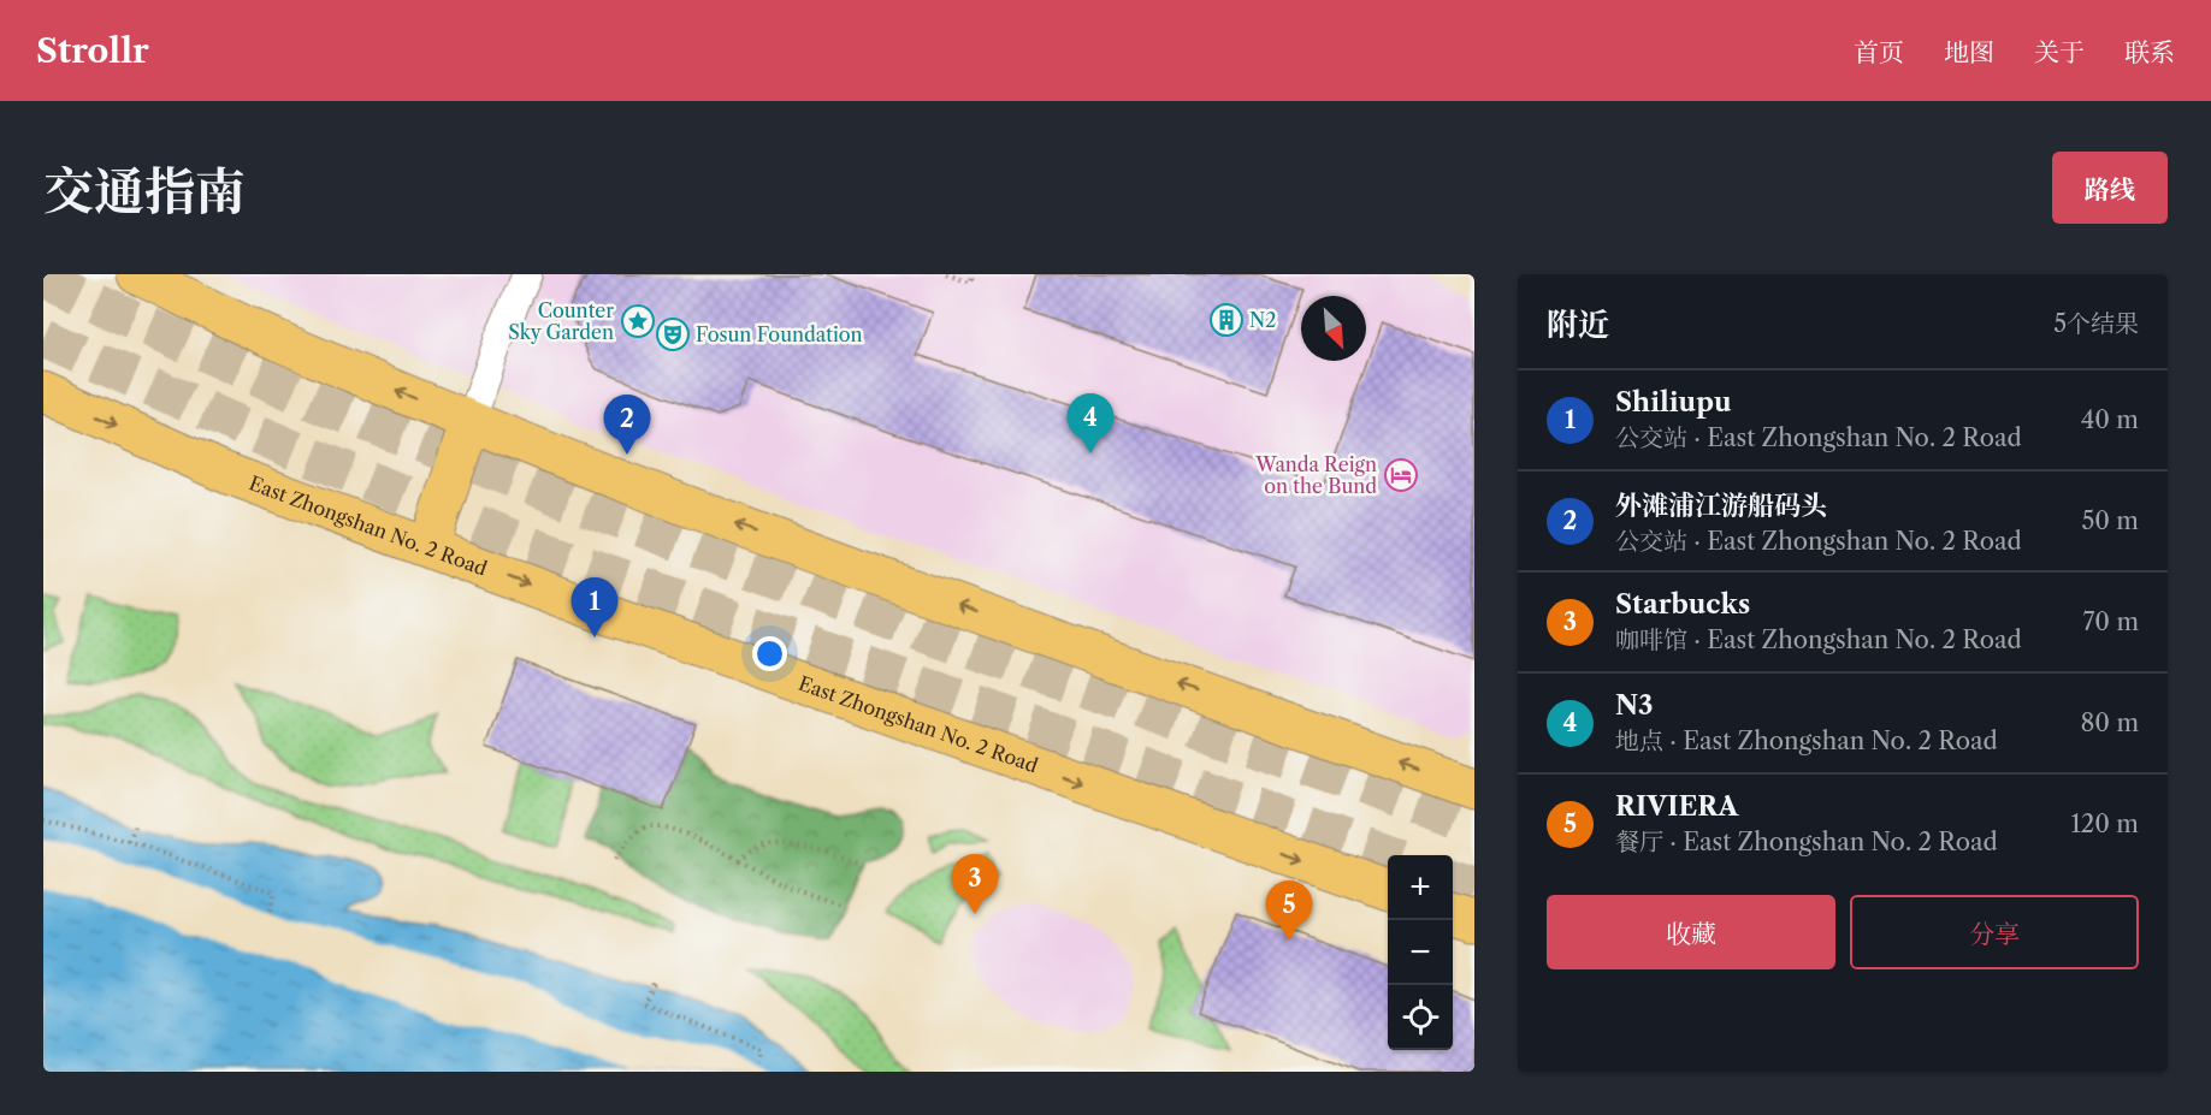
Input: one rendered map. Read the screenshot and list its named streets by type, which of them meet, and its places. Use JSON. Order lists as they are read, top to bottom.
{
  "streets": {
    "main road": ["East Zhongshan No. 2 Road"]
  },
  "places": {
    "building": ["N2"],
    "place": ["Counter Sky Garden"],
    "theatre": ["Fosun Foundation"],
    "hotel": ["Wanda Reign on the Bund"]
  },
  "north": "bottom right",
  "page": {
    "header": "Strollr",
    "nav": [
      "首页",
      "地图",
      "关于",
      "联系"
    ],
    "title": "交通指南",
    "buttons": [
      "路线",
      ["收藏", "分享"]
    ],
    "heading": ["附近", "5个结果"],
    "list": [
      {
        "mark": "1",
        "name": "Shiliupu",
        "note": "公交站 · East Zhongshan No. 2 Road",
        "value": "40 m"
      },
      {
        "mark": "2",
        "name": "外滩浦江游船码头",
        "note": "公交站 · East Zhongshan No. 2 Road",
        "value": "50 m"
      },
      {
        "mark": "3",
        "name": "Starbucks",
        "note": "咖啡馆 · East Zhongshan No. 2 Road",
        "value": "70 m"
      },
      {
        "mark": "4",
        "name": "N3",
        "note": "地点 · East Zhongshan No. 2 Road",
        "value": "80 m"
      },
      {
        "mark": "5",
        "name": "RIVIERA",
        "note": "餐厅 · East Zhongshan No. 2 Road",
        "value": "120 m"
      }
    ],
    "pins": [
      "4",
      "2",
      "1",
      "3",
      "5"
    ],
    "map_buttons": ["+", "−"]
  }
}
